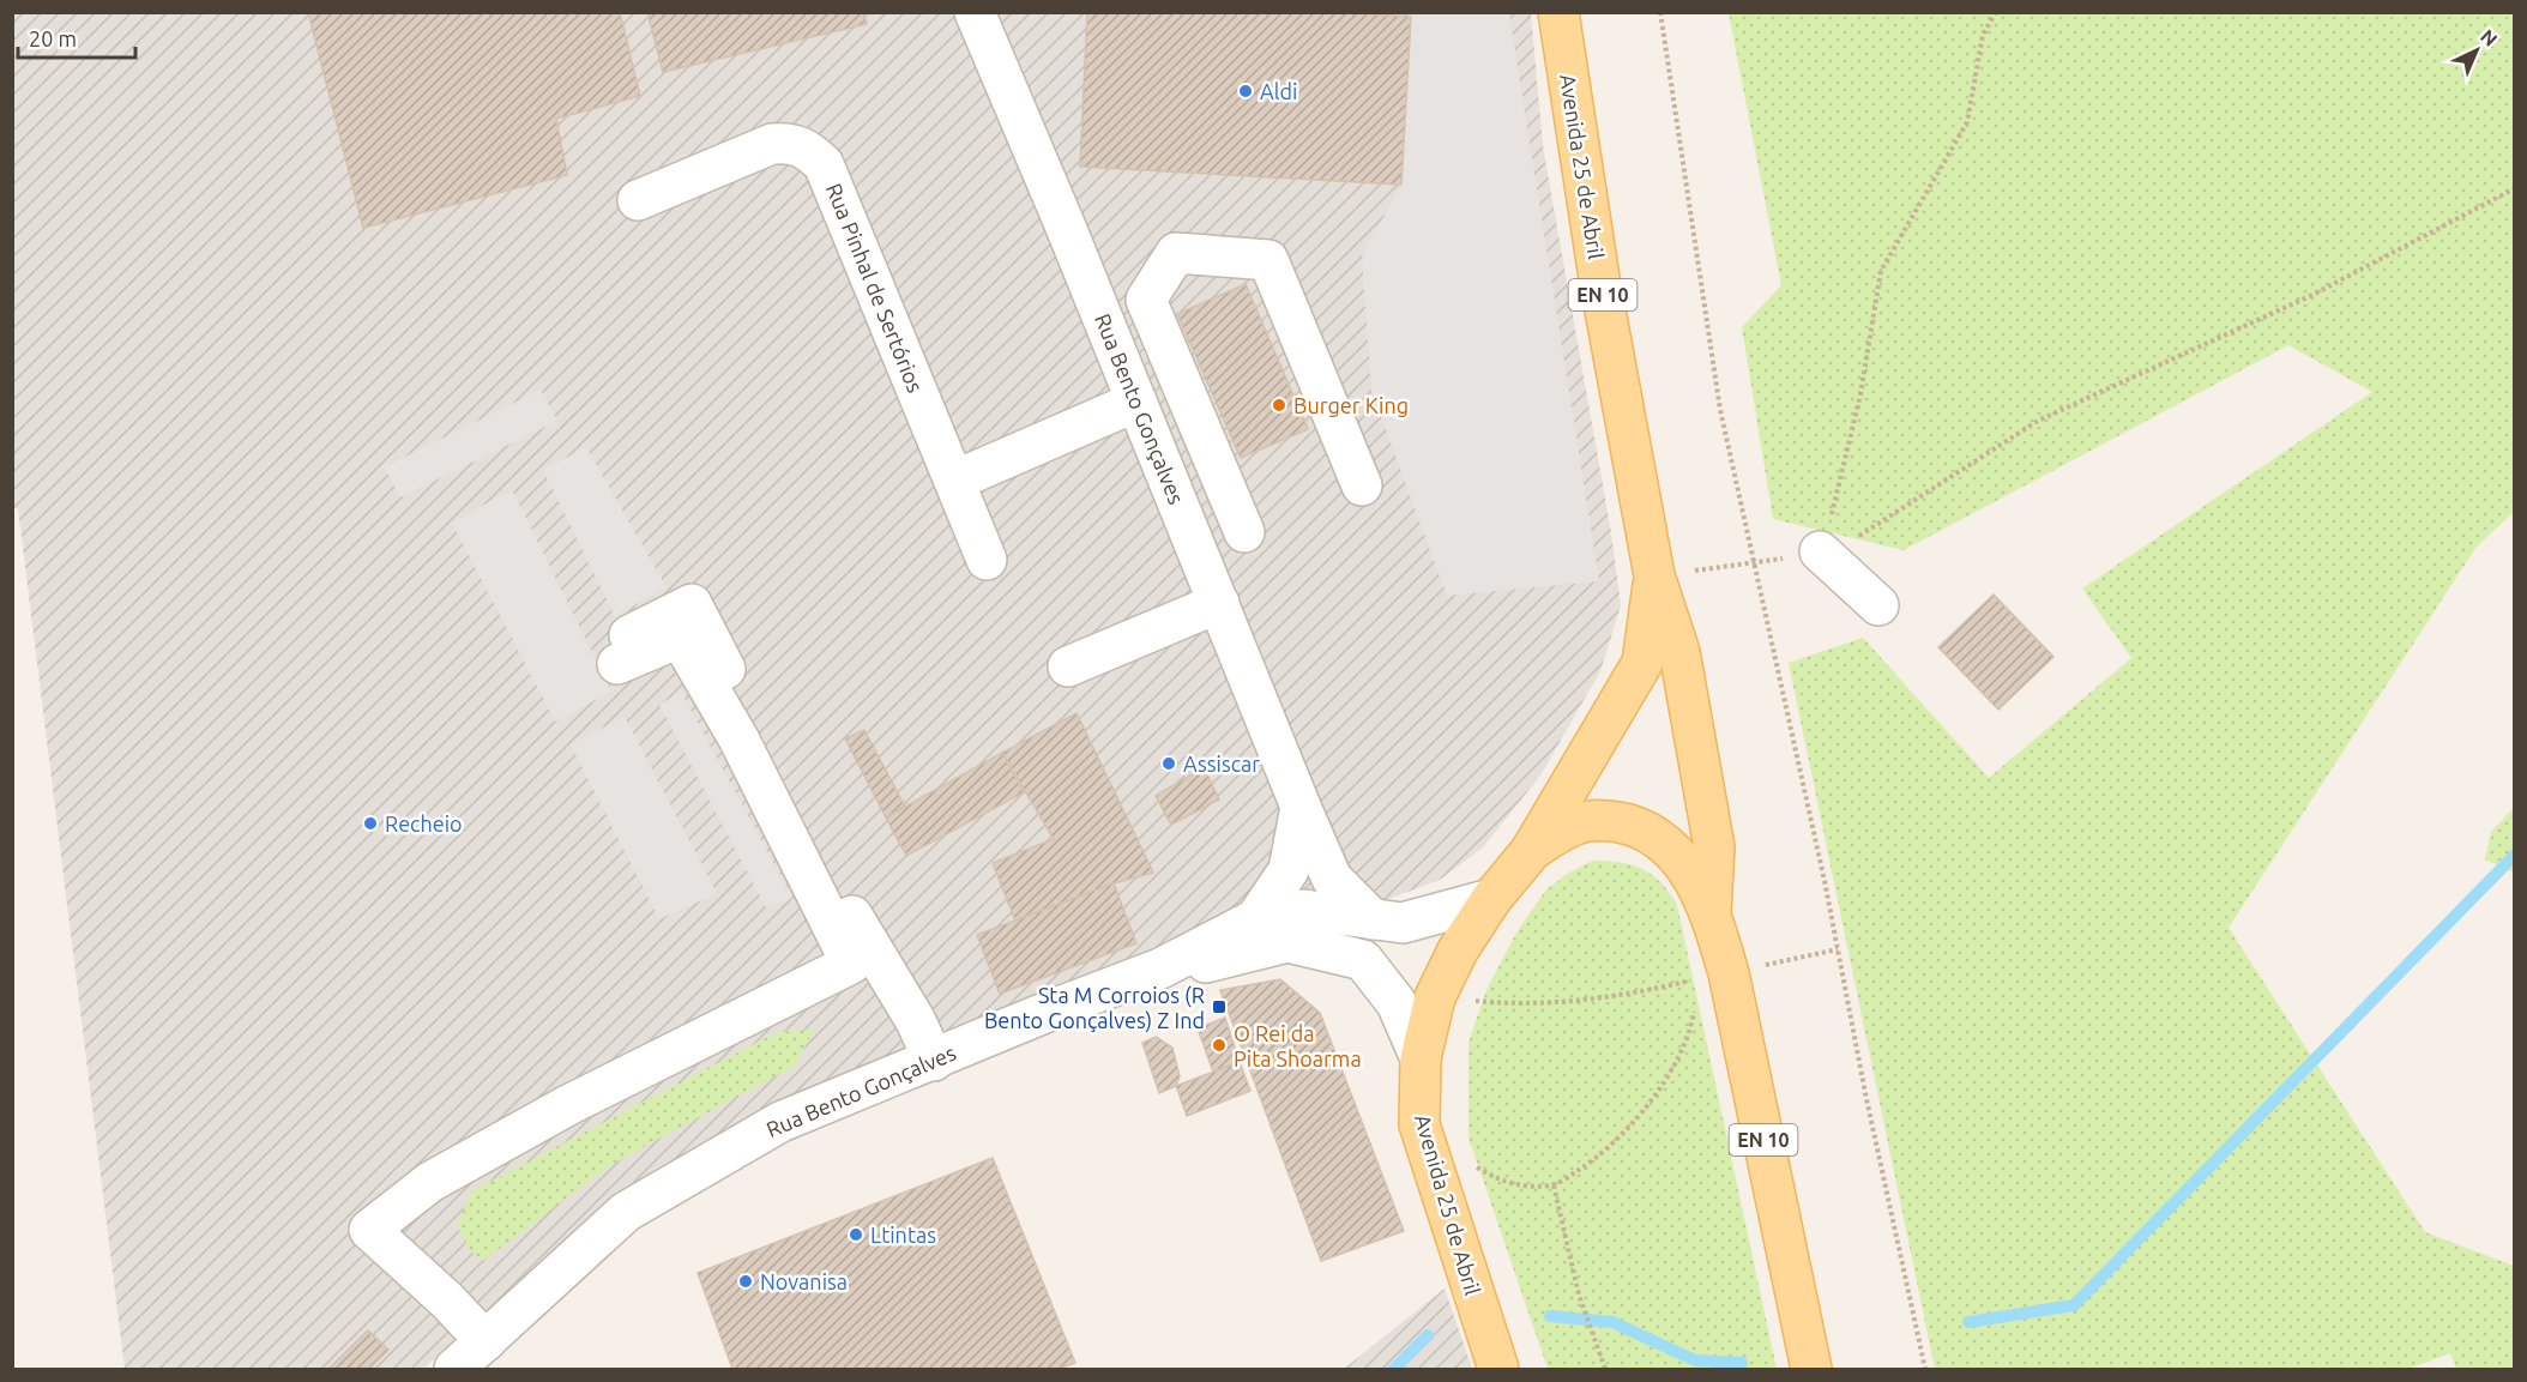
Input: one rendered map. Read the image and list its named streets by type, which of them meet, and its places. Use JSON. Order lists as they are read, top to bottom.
{
  "streets": {
    "main road": ["Avenida 25 de Abril", "EN 10"],
    "street": ["Rua Pinhal de Sertórios", "Rua Bento Gonçalves"]
  },
  "places": {
    "other": [
      "Aldi",
      "Burger King",
      "Assiscar",
      "Recheio",
      "O Rei da Pita Shoarma",
      "Ltintas",
      "Novanisa"
    ],
    "transit": ["Sta M Corroios (R Bento Gonçalves) Z Ind"]
  },
  "scale_bar": "20 m",
  "north": "top right"
}
